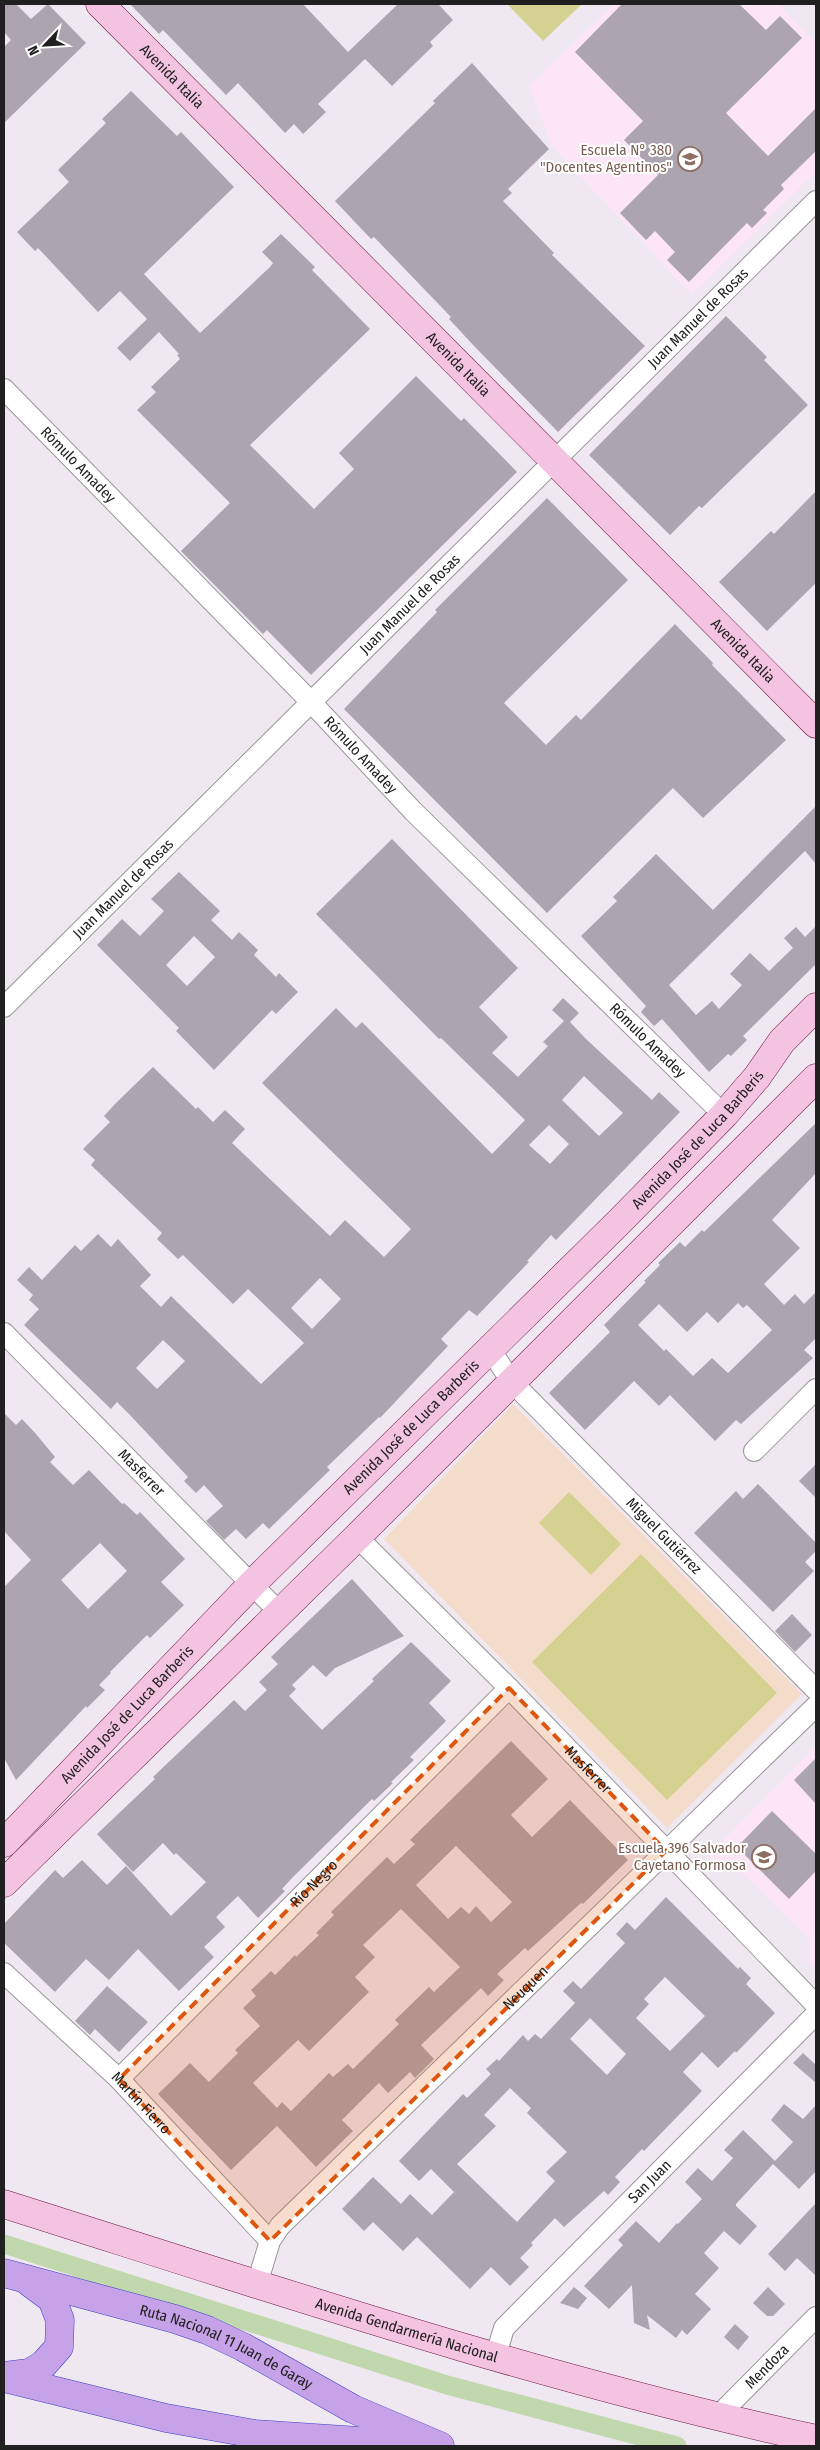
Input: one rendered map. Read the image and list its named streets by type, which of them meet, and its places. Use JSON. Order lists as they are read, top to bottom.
{
  "streets": {
    "highway": ["Ruta Nacional 11 Juan de Garay"],
    "main road": ["Avenida Italia", "Avenida José de Luca Barberis", "Avenida Gendarmería Nacional"],
    "street": [
      "Juan Manuel de Rosas",
      "Rómulo Amadey",
      "Masferrer",
      "Miguel Gutiérrez",
      "Río Negro",
      "Neuquen",
      "Martín Fierro",
      "San Juan",
      "Mendoza"
    ]
  },
  "crossings": [
    ["Avenida Italia", "Juan Manuel de Rosas"],
    ["Juan Manuel de Rosas", "Rómulo Amadey"],
    ["Rómulo Amadey", "Avenida José de Luca Barberis"],
    ["Avenida José de Luca Barberis", "Masferrer"],
    ["Avenida José de Luca Barberis", "Miguel Gutiérrez"],
    ["Masferrer", "Río Negro"],
    ["Masferrer", "Neuquen"],
    ["Río Negro", "Martín Fierro"],
    ["Neuquen", "Martín Fierro"],
    ["Neuquen", "Avenida Gendarmería Nacional"],
    ["San Juan", "Avenida Gendarmería Nacional"],
    ["Avenida Gendarmería Nacional", "Mendoza"]
  ],
  "places": {
    "school or university": ["Escuela N° 380 \"Docentes Agentinos\"", "Escuela 396 Salvador Cayetano Formosa"]
  },
  "north": "bottom left"
}
